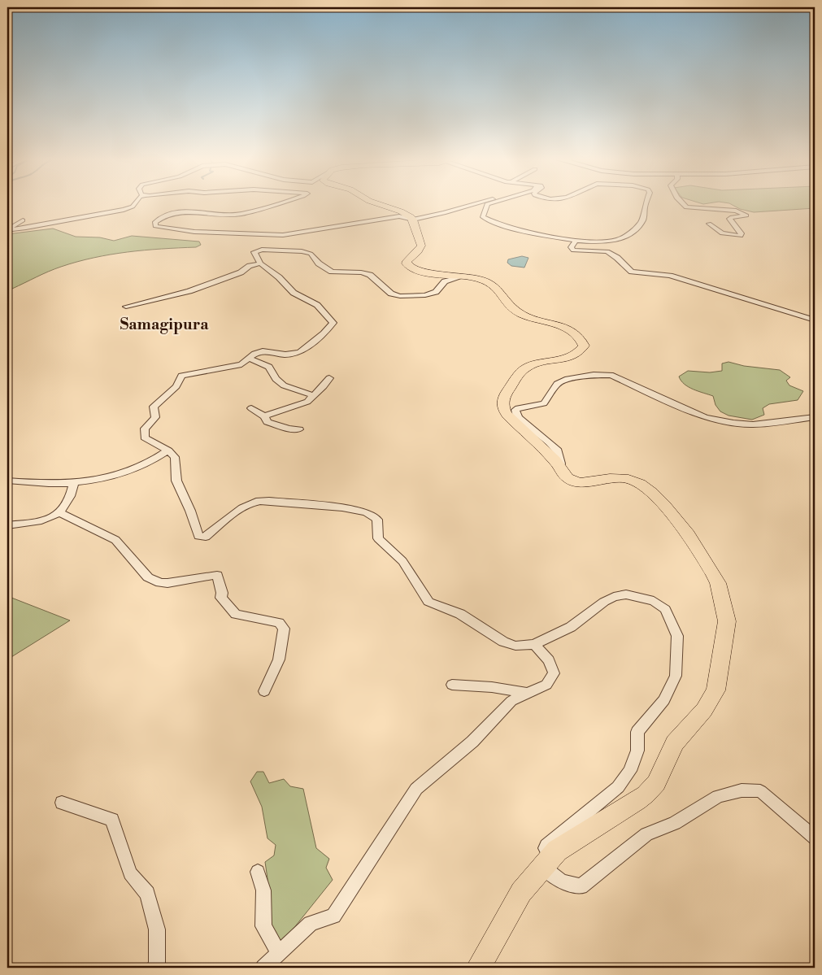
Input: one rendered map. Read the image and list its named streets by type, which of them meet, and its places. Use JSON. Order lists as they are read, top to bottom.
{
  "districts": ["Samagipura"]
}
